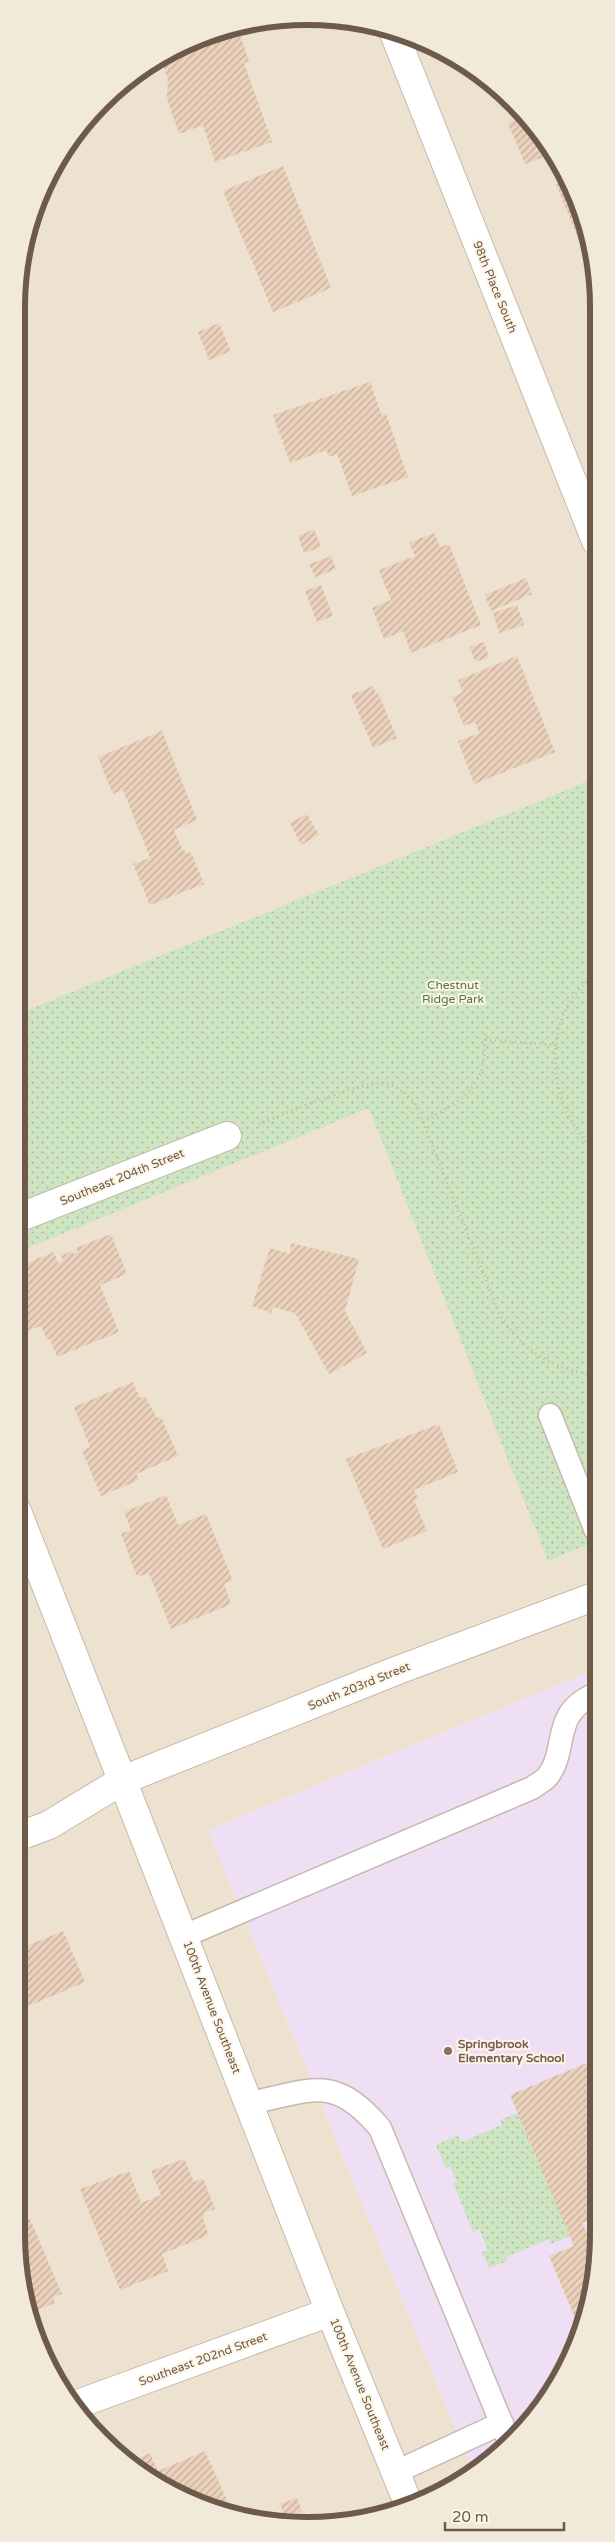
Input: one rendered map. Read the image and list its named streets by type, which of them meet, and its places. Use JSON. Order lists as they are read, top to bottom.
{
  "streets": {
    "street": [
      "98th Place South",
      "Southeast 204th Street",
      "South 203rd Street",
      "100th Avenue Southeast",
      "Southeast 202nd Street"
    ]
  },
  "crossings": [
    ["South 203rd Street", "100th Avenue Southeast"],
    ["100th Avenue Southeast", "Southeast 202nd Street"]
  ],
  "parks": ["Chestnut Ridge Park"],
  "places": ["Springbrook Elementary School"],
  "scale_bar": "20 m"
}
